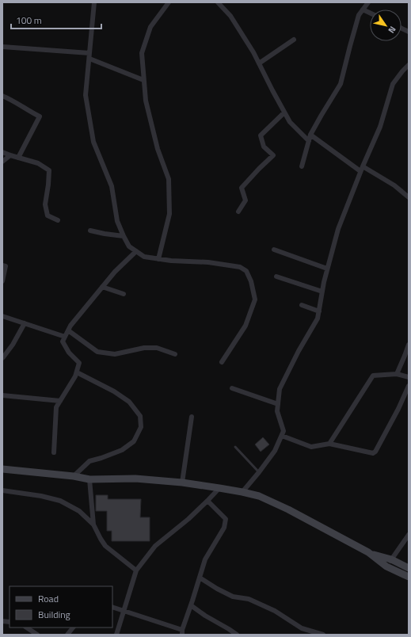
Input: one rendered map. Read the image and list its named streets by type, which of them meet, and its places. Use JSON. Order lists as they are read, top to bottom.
{
  "legend": ["Road", "Building"],
  "scale_bar": "100 m",
  "north": "bottom right"
}
